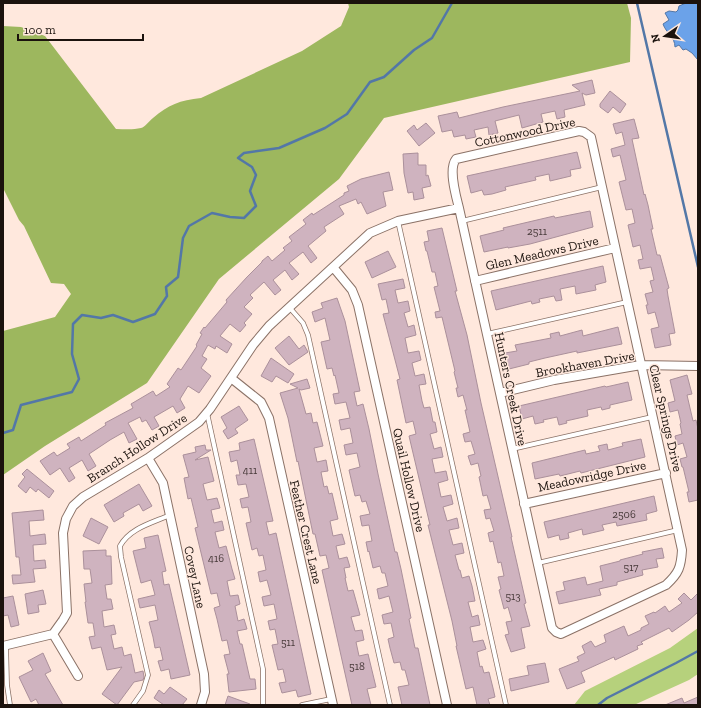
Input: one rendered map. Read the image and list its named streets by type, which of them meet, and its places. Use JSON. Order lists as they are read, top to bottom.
{
  "streets": {
    "street": [
      "Cottonwood Drive",
      "Glen Meadows Drive",
      "Brookhaven Drive",
      "Hunters Creek Drive",
      "Clear Springs Drive",
      "Branch Hollow Drive",
      "Meadowridge Drive",
      "Quail Hollow Drive",
      "Feather Crest Lane",
      "Covey Lane"
    ]
  },
  "crossings": [
    ["Cottonwood Drive", "Hunters Creek Drive"],
    ["Cottonwood Drive", "Clear Springs Drive"],
    ["Glen Meadows Drive", "Hunters Creek Drive"],
    ["Glen Meadows Drive", "Clear Springs Drive"],
    ["Brookhaven Drive", "Hunters Creek Drive"],
    ["Brookhaven Drive", "Clear Springs Drive"],
    ["Hunters Creek Drive", "Clear Springs Drive"],
    ["Hunters Creek Drive", "Branch Hollow Drive"],
    ["Hunters Creek Drive", "Meadowridge Drive"],
    ["Clear Springs Drive", "Meadowridge Drive"],
    ["Branch Hollow Drive", "Quail Hollow Drive"],
    ["Branch Hollow Drive", "Feather Crest Lane"],
    ["Branch Hollow Drive", "Covey Lane"]
  ],
  "house_numbers": [
    "2511",
    "411",
    "2506",
    "416",
    "517",
    "513",
    "511",
    "518"
  ],
  "scale_bar": "100 m",
  "north": "left"
}
